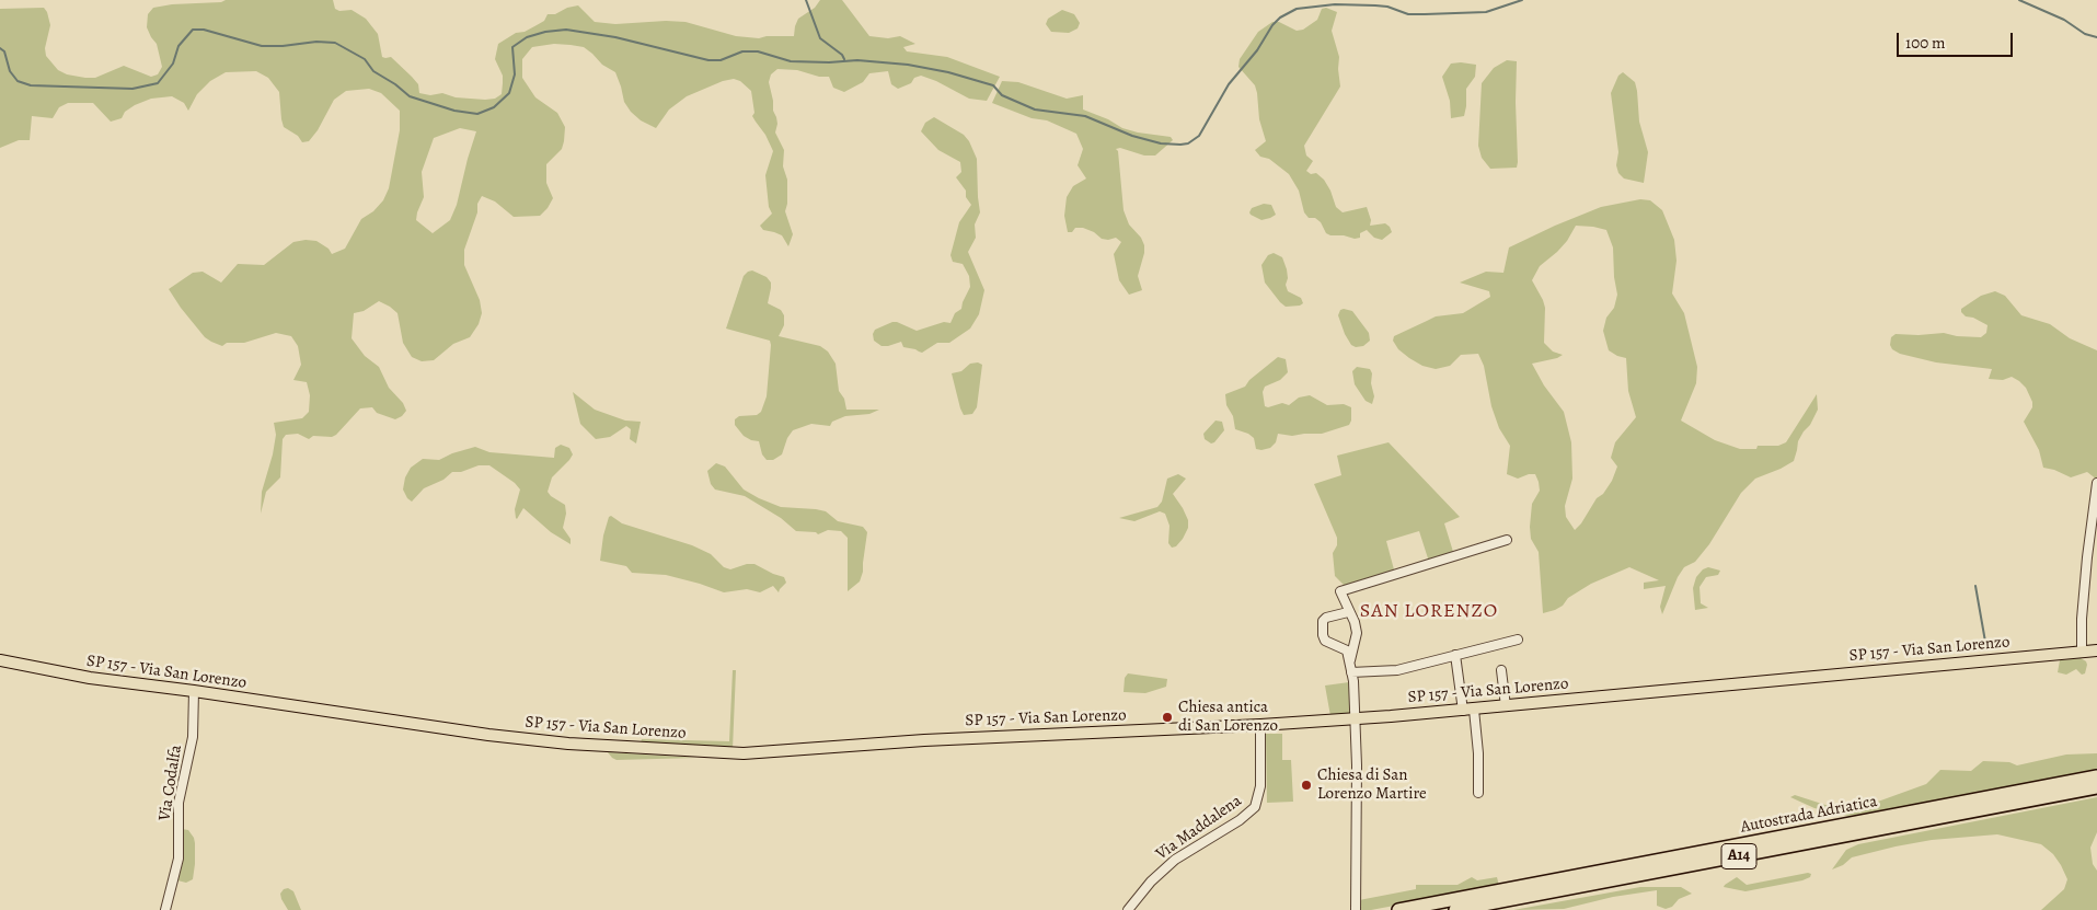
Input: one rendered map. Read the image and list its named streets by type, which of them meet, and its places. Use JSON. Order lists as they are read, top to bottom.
{
  "streets": {
    "highway": ["Autostrada Adriatica", "A14"],
    "main road": ["SP 157 - Via San Lorenzo"],
    "street": ["Via Codalfa", "Via Maddalena"]
  },
  "crossings": [
    ["SP 157 - Via San Lorenzo", "Via Codalfa"],
    ["SP 157 - Via San Lorenzo", "Via Maddalena"]
  ],
  "districts": ["SAN LORENZO"],
  "places": ["Chiesa antica di San Lorenzo", "Chiesa di San Lorenzo Martire"],
  "scale_bar": "100 m"
}
